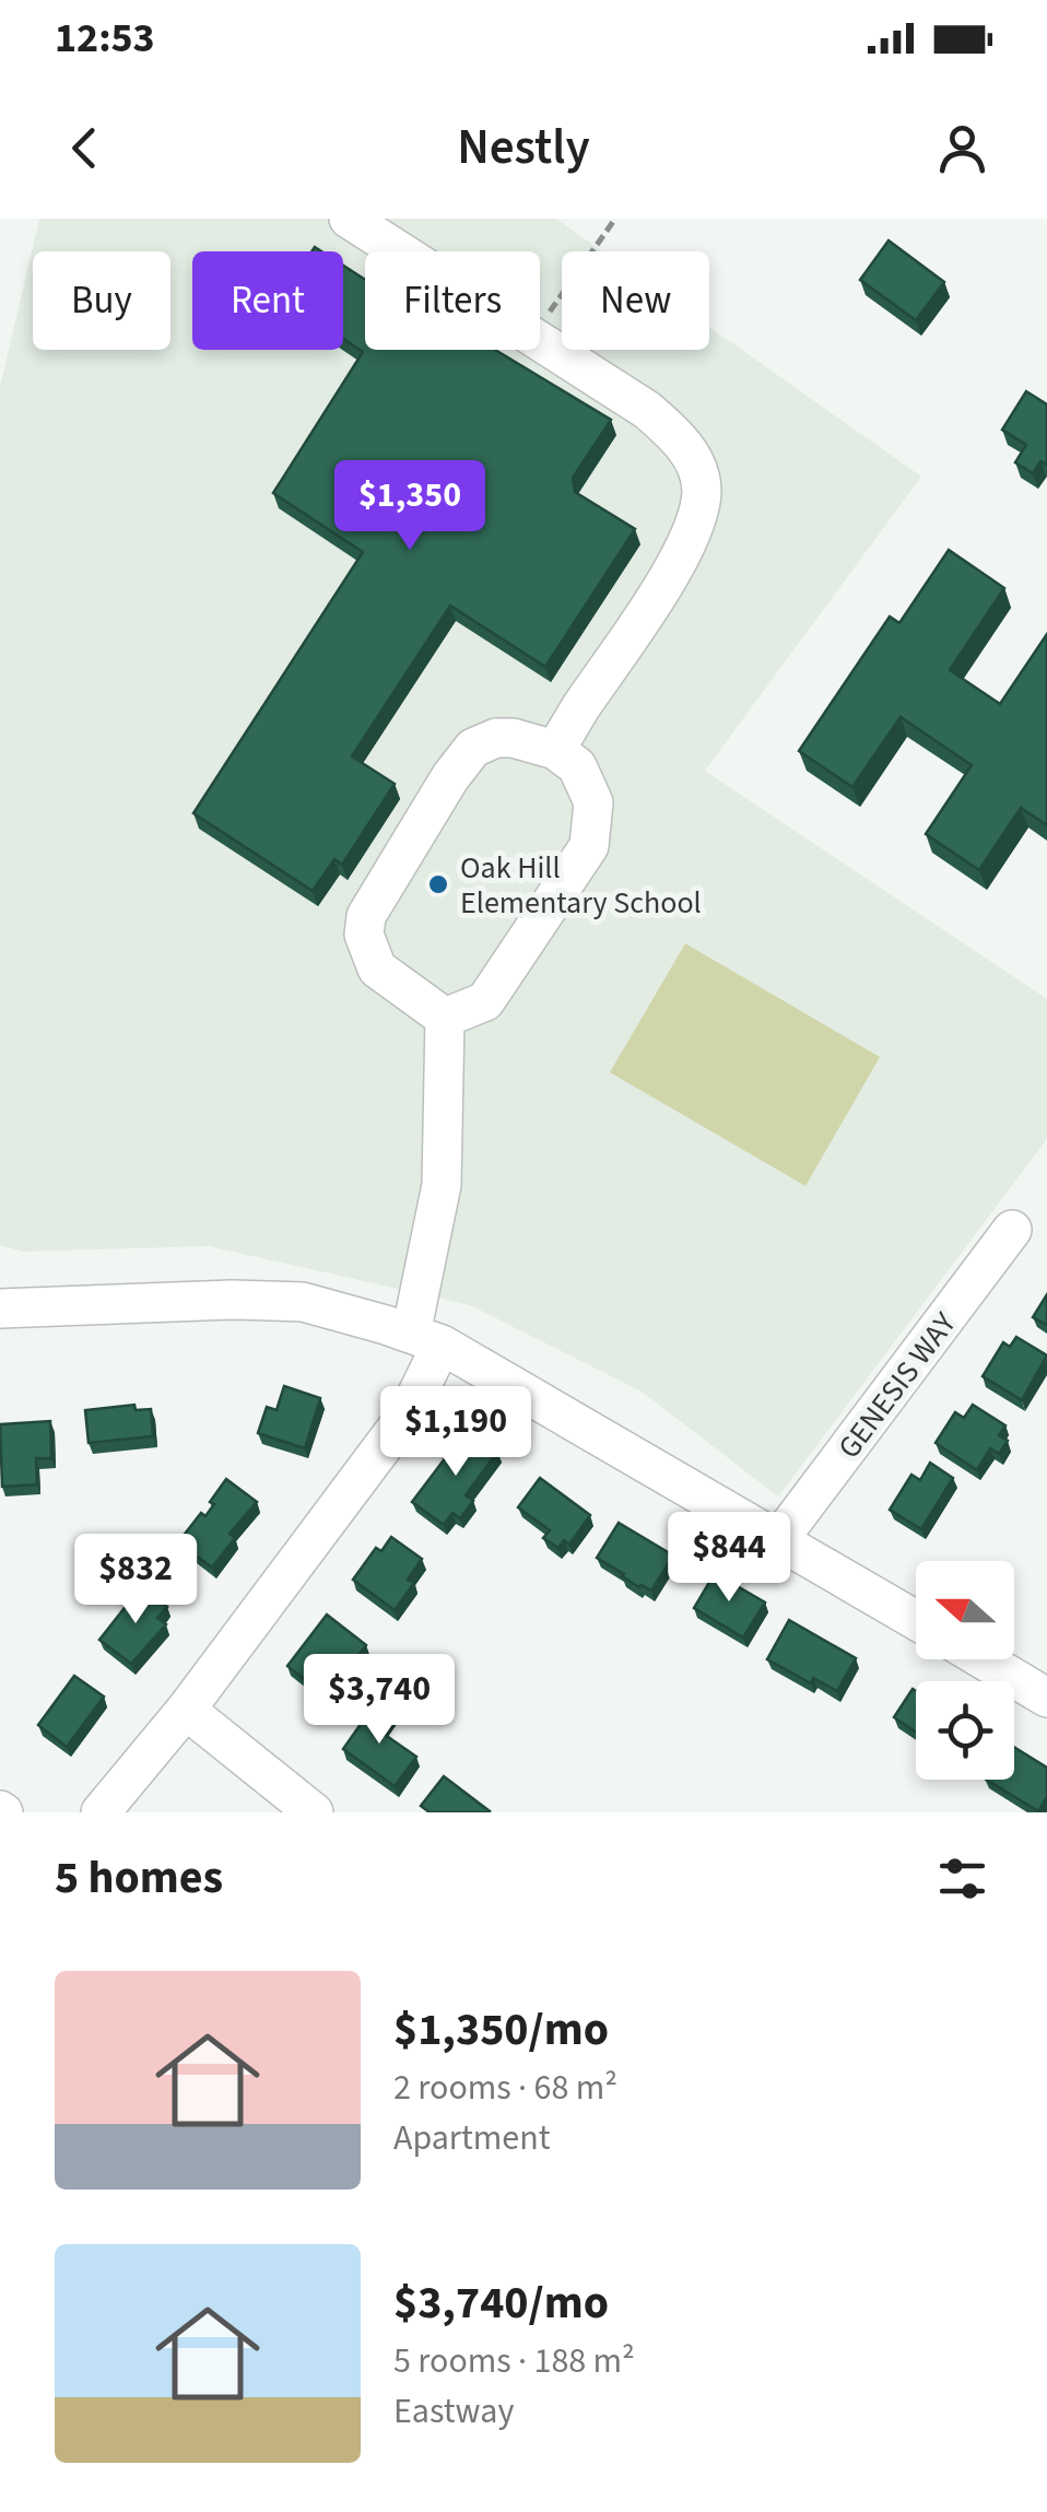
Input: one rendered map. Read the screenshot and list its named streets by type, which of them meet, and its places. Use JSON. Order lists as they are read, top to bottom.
{
  "streets": {
    "street": ["GENESIS WAY"]
  },
  "places": ["Oak Hill Elementary School"],
  "north": "left",
  "page": {
    "status": "12:53",
    "header": "Nestly",
    "chip": [
      "Buy",
      "Rent",
      "Filters",
      "New"
    ],
    "price": [
      "$1,350",
      "$1,190",
      "$844",
      "$832",
      "$3,740"
    ],
    "heading": "5 homes",
    "list": [
      {
        "name": "$1,350/mo",
        "note": "2 rooms · 68 m² · Apartment"
      },
      {
        "name": "$3,740/mo",
        "note": "5 rooms · 188 m² · Eastway"
      }
    ]
  }
}
